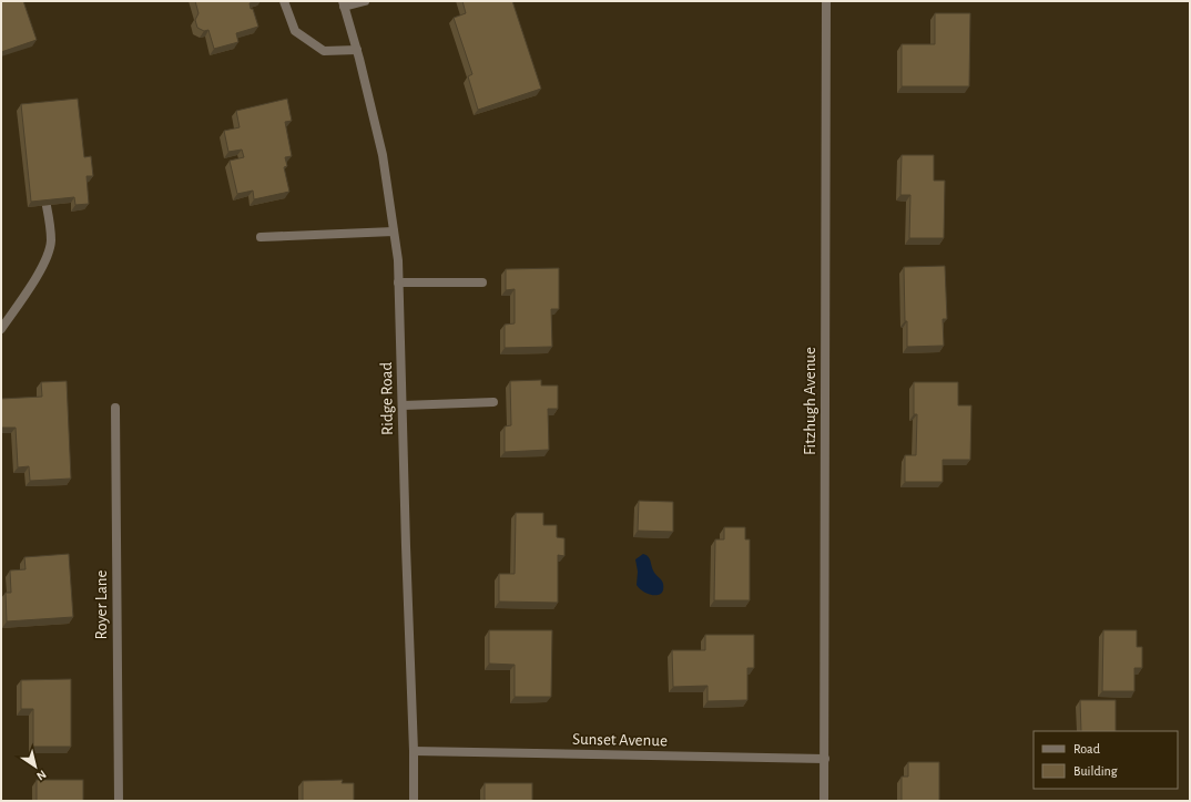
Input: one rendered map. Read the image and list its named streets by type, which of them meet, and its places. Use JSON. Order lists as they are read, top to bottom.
{
  "streets": {
    "street": [
      "Ridge Road",
      "Fitzhugh Avenue",
      "Royer Lane",
      "Sunset Avenue"
    ]
  },
  "crossings": [
    ["Ridge Road", "Sunset Avenue"],
    ["Fitzhugh Avenue", "Sunset Avenue"]
  ],
  "legend": ["Road", "Building"],
  "north": "bottom right"
}
